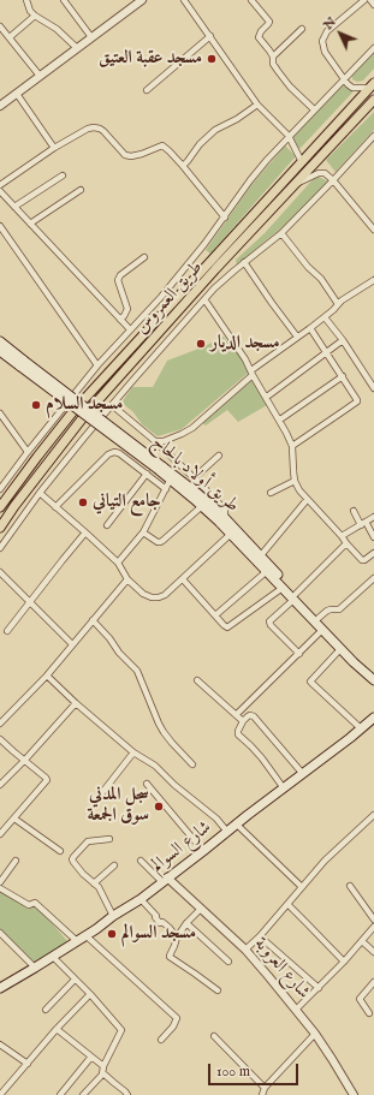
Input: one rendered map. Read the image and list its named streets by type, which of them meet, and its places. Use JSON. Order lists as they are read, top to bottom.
{
  "streets": {
    "main road": ["طريق العمروس", "طريق أولاد بالحاج", "شارع السوالم"],
    "street": ["شارع العروبة"]
  },
  "crossings": [
    ["شارع السوالم", "شارع العروبة"]
  ],
  "places": [
    "مسجد عقبة العتيق",
    "مسجد الديار",
    "مسجد السلام",
    "جامع التياني",
    "سجل المدني سوق الجمعة",
    "مسجد السوالم"
  ],
  "scale_bar": "100 m",
  "north": "top left"
}
